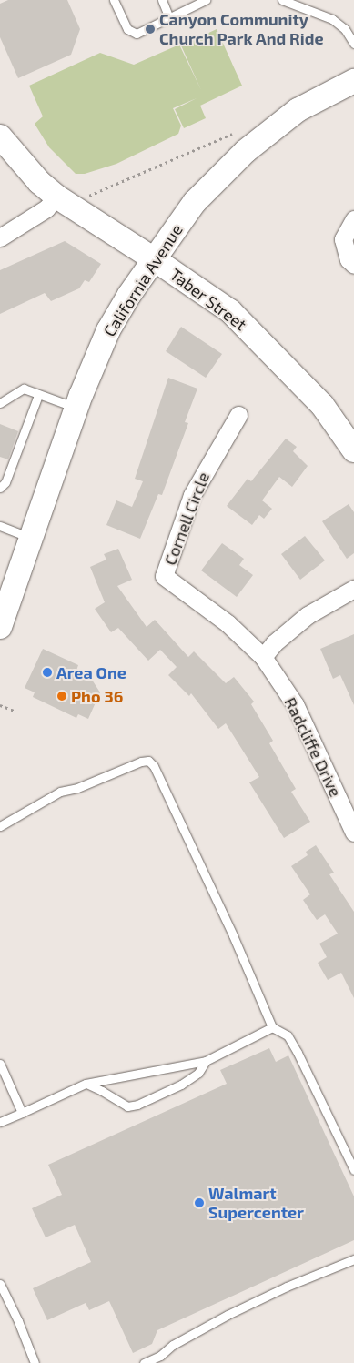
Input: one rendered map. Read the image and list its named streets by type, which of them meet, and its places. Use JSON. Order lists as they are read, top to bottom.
{
  "streets": {
    "main road": ["California Avenue", "Taber Street"],
    "street": ["Cornell Circle", "Radcliffe Drive"]
  },
  "crossings": [
    ["California Avenue", "Taber Street"],
    ["Cornell Circle", "Radcliffe Drive"]
  ],
  "places": [
    "Canyon Community Church Park And Ride",
    "Area One",
    "Pho 36",
    "Walmart Supercenter"
  ]
}
